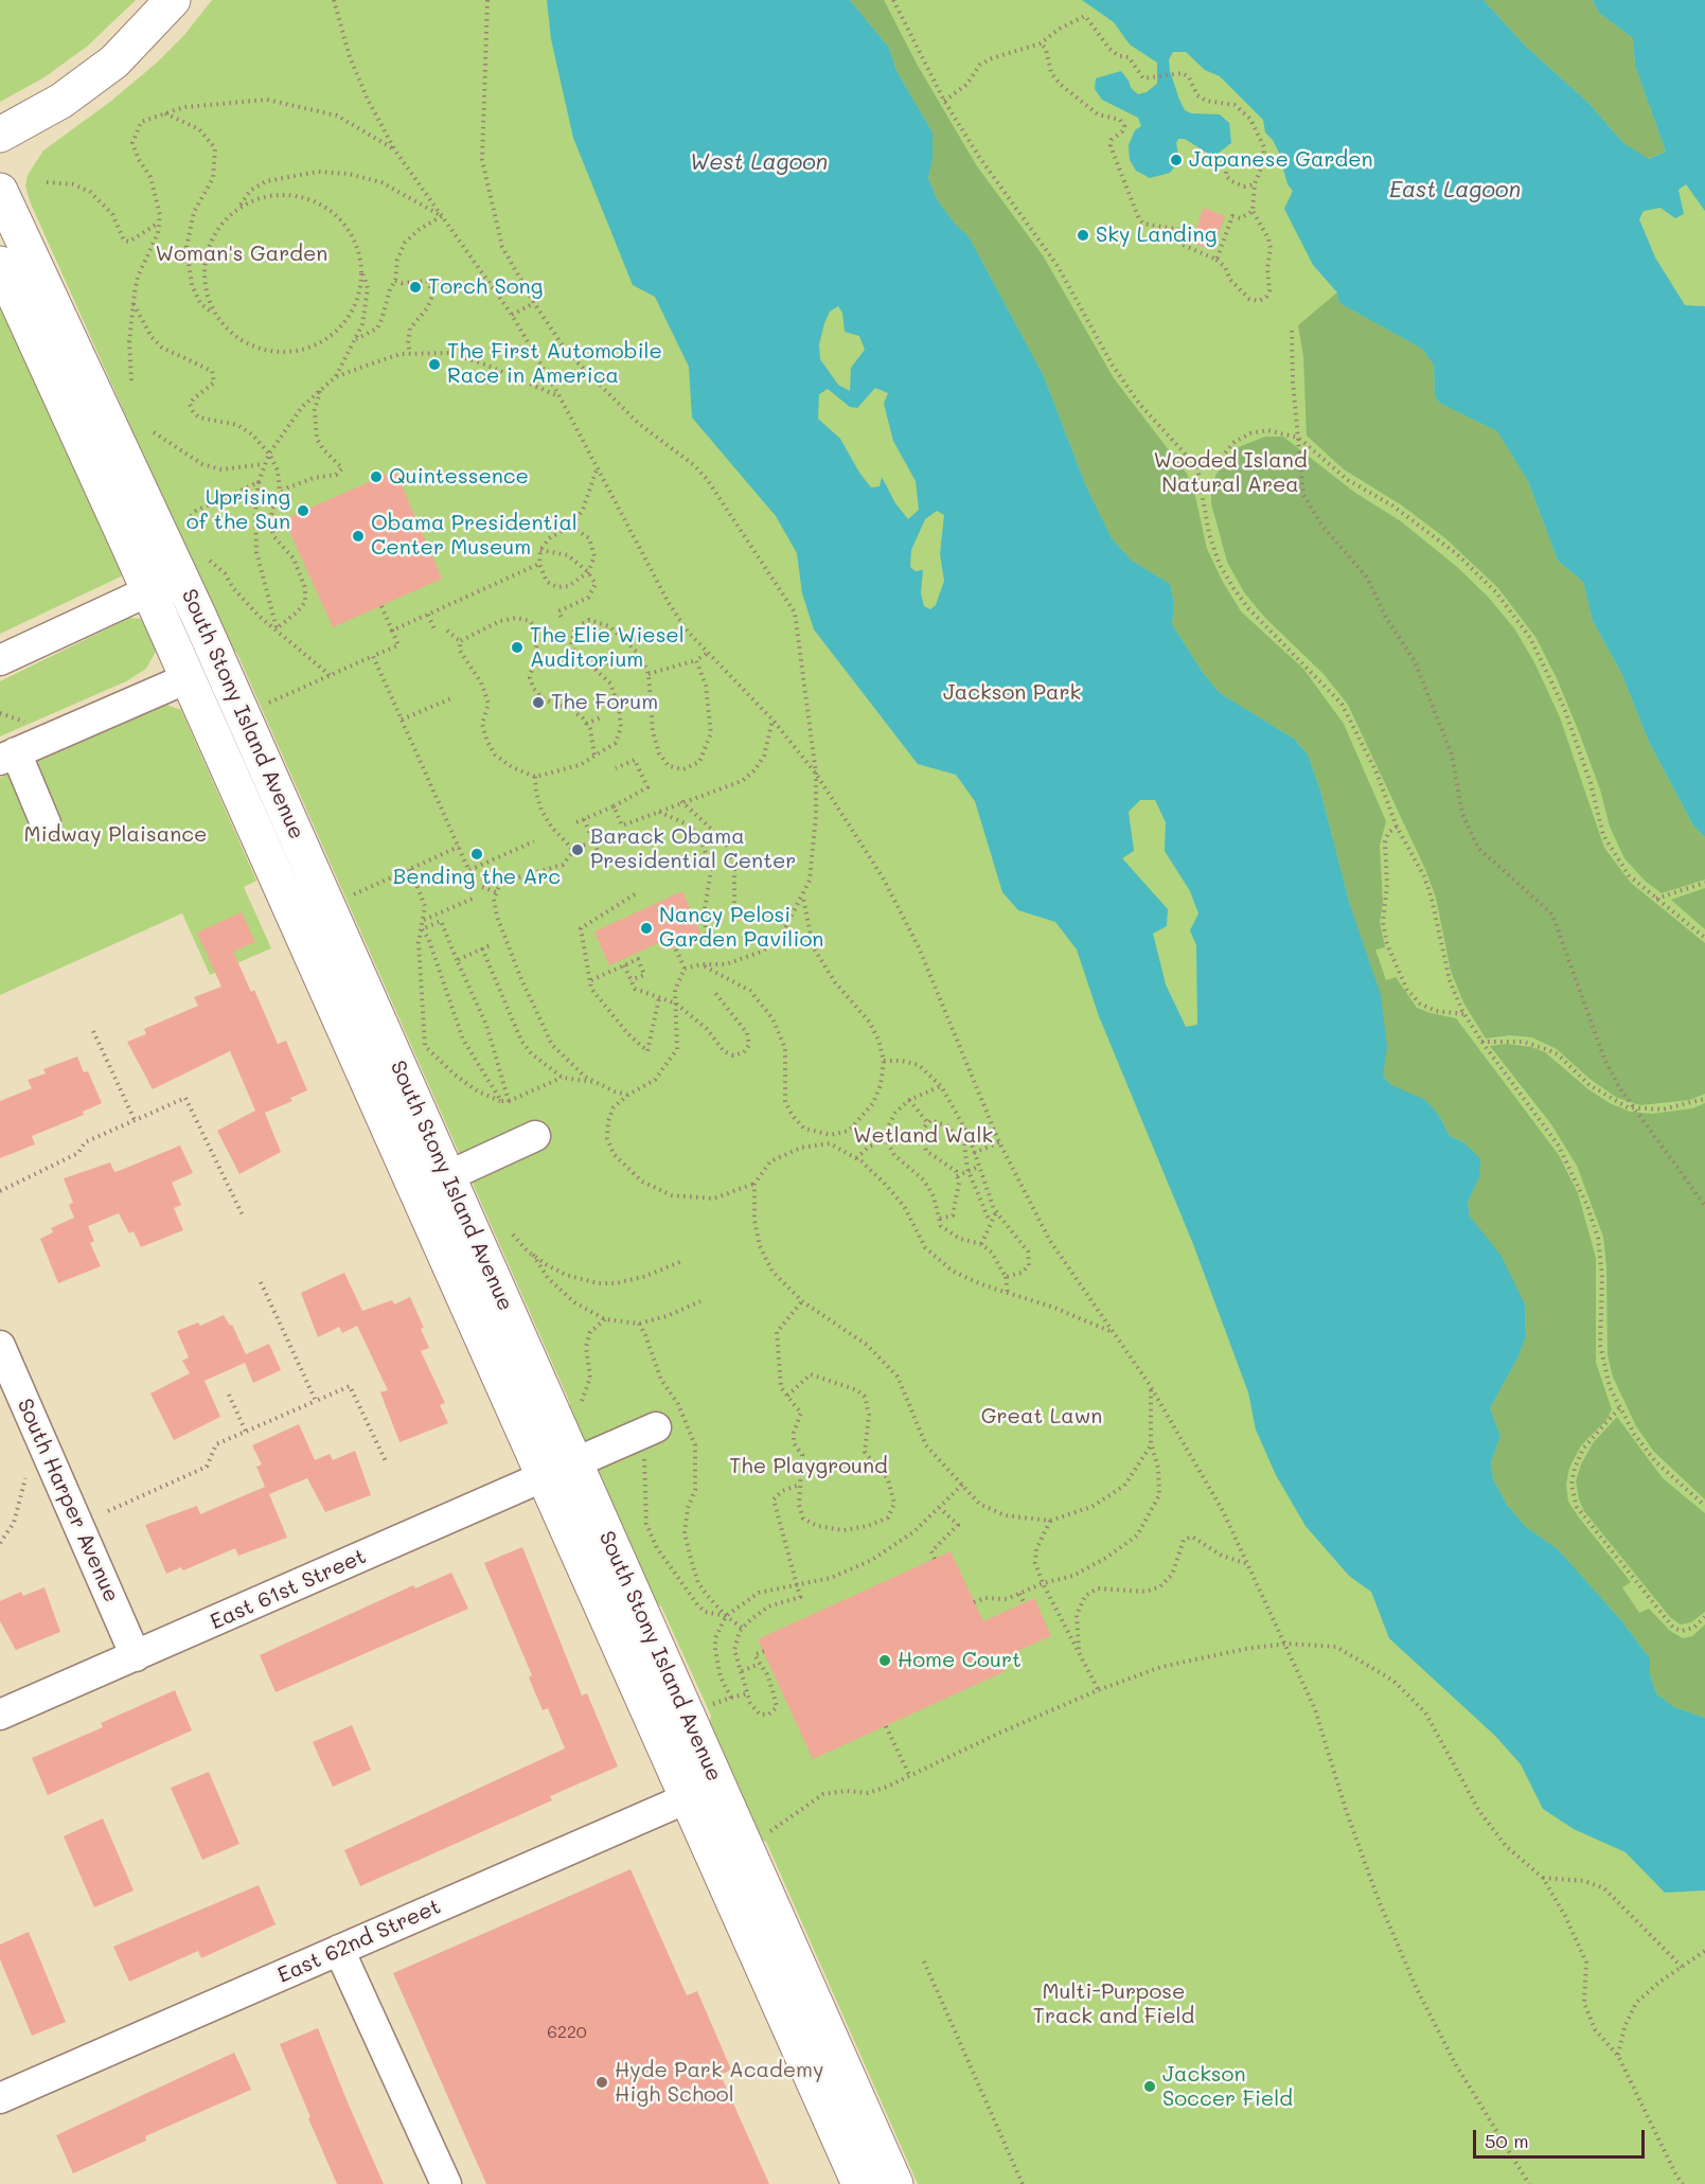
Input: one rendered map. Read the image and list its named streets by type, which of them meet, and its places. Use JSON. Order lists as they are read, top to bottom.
{
  "streets": {
    "main road": ["South Stony Island Avenue"],
    "street": ["South Harper Avenue", "East 61st Street", "East 62nd Street"]
  },
  "crossings": [
    ["South Stony Island Avenue", "East 61st Street"],
    ["South Stony Island Avenue", "East 62nd Street"],
    ["South Harper Avenue", "East 61st Street"]
  ],
  "water": ["West Lagoon", "East Lagoon"],
  "parks": [
    "Woman's Garden",
    "Wooded Island Natural Area",
    "Jackson Park",
    "Midway Plaisance",
    "Wetland Walk",
    "Great Lawn",
    "The Playground",
    "Multi-Purpose Track and Field"
  ],
  "places": [
    "Japanese Garden",
    "Sky Landing",
    "Torch Song",
    "The First Automobile Race in America",
    "Quintessence",
    "Uprising of the Sun",
    "Obama Presidential Center Museum",
    "The Elie Wiesel Auditorium",
    "The Forum",
    "Barack Obama Presidential Center",
    "Bending the Arc",
    "Nancy Pelosi Garden Pavilion",
    "Home Court",
    "Hyde Park Academy High School",
    "Jackson Soccer Field"
  ],
  "house_numbers": ["6220"],
  "scale_bar": "50 m"
}
